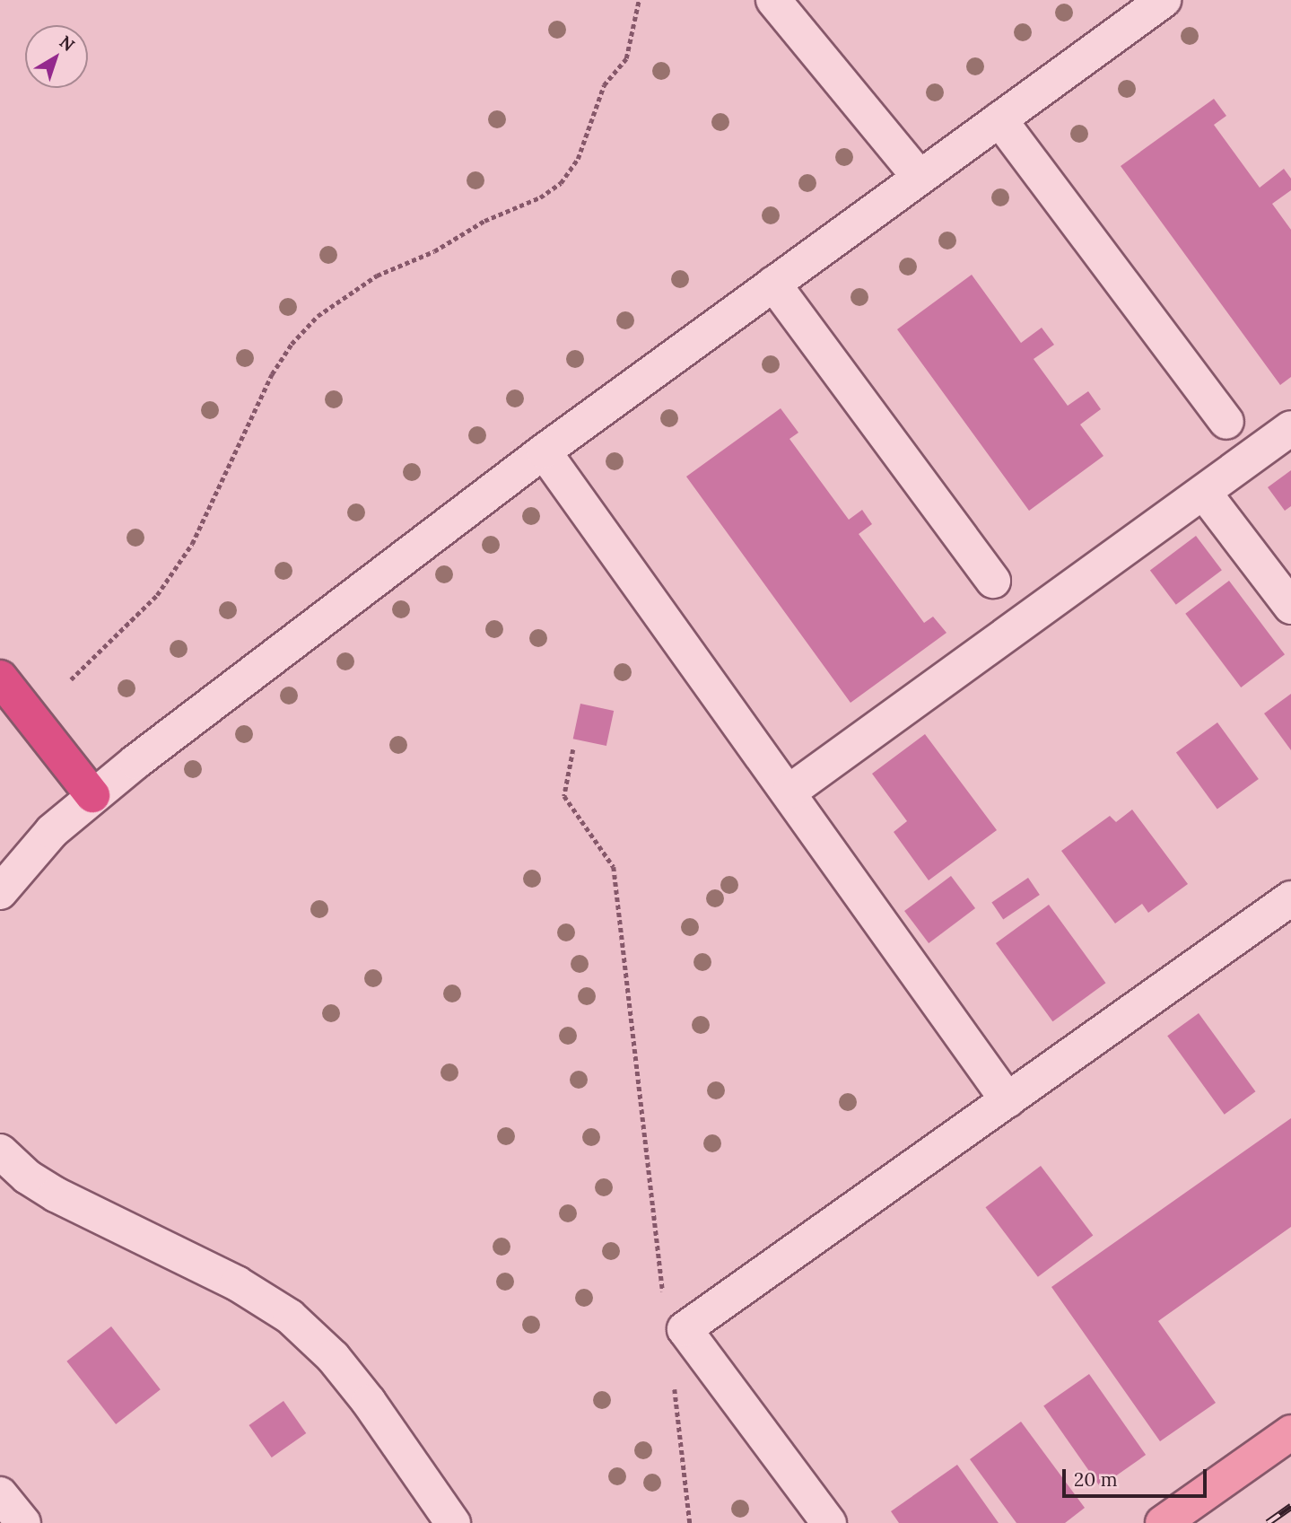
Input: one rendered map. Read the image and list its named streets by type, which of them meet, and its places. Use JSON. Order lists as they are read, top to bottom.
{
  "scale_bar": "20 m",
  "north": "top right"
}
